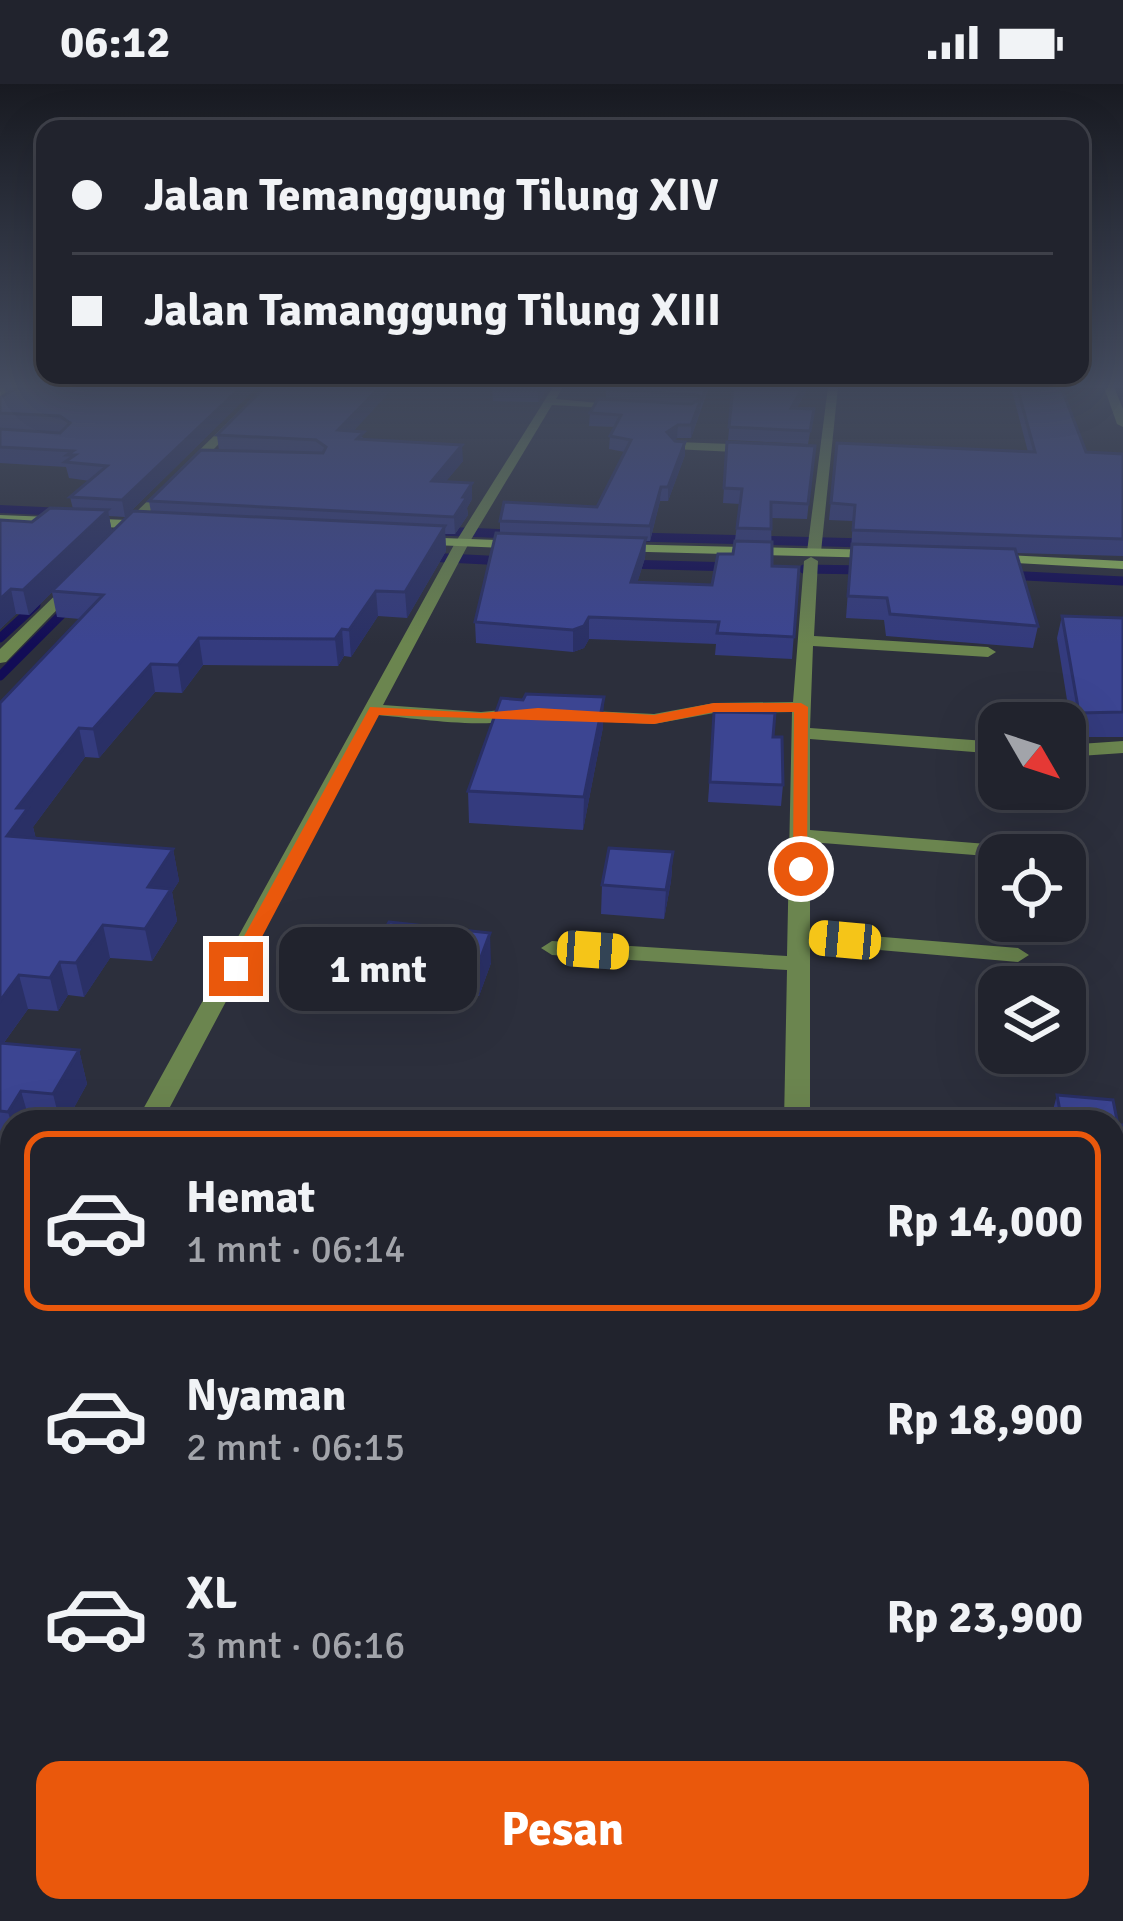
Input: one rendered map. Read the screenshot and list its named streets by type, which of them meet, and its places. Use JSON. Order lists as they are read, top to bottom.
{
  "north": "bottom right",
  "page": {
    "status": "06:12",
    "banner": ["Jalan Temanggung Tilung XIV", "Jalan Tamanggung Tilung XIII"],
    "bubble": "1 mnt",
    "list": [
      {
        "name": "Hemat",
        "note": "1 mnt · 06:14",
        "value": "Rp 14,000"
      },
      {
        "name": "Nyaman",
        "note": "2 mnt · 06:15",
        "value": "Rp 18,900"
      },
      {
        "name": "XL",
        "note": "3 mnt · 06:16",
        "value": "Rp 23,900"
      }
    ],
    "buttons": "Pesan"
  }
}
